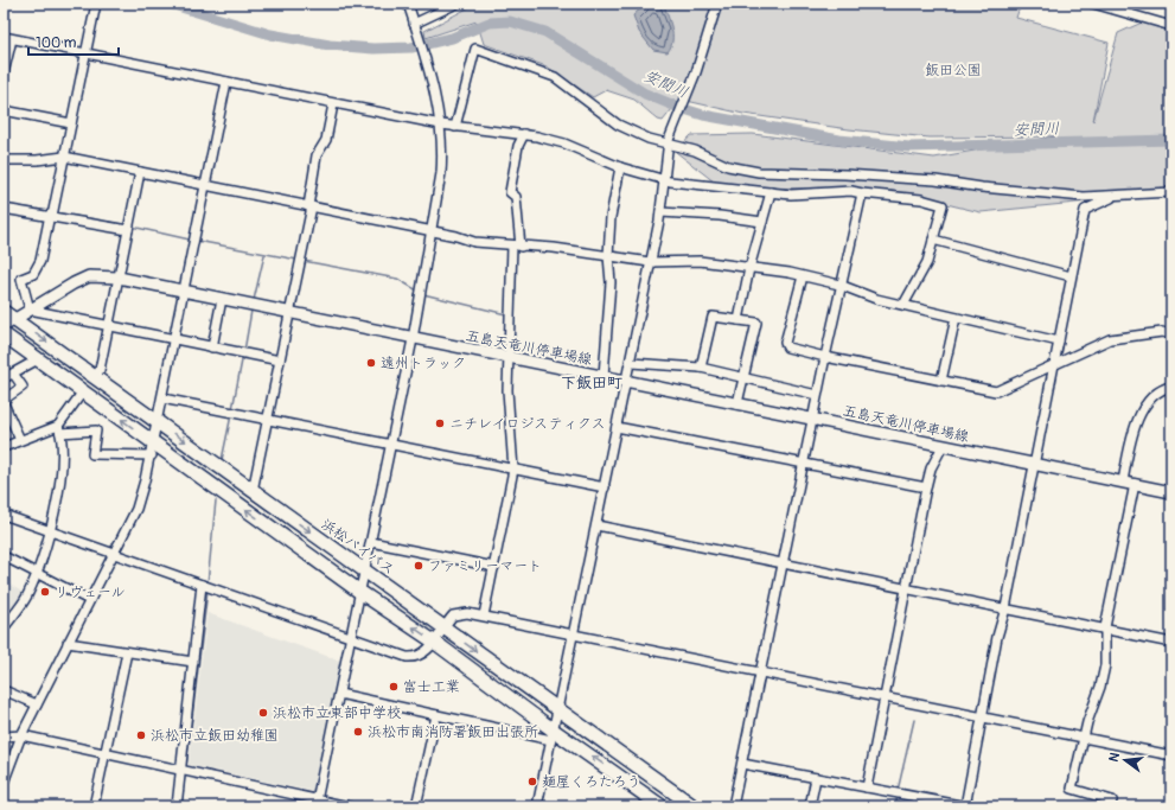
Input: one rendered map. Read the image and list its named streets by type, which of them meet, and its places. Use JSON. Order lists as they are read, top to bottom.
{
  "streets": {
    "highway": ["浜松バイパス"],
    "main road": ["五島天竜川停車場線"]
  },
  "crossings": [
    ["五島天竜川停車場線", "浜松バイパス"]
  ],
  "districts": ["下飯田町"],
  "water": ["安間川"],
  "parks": ["飯田公園"],
  "places": [
    "遠州トラック",
    "ニチレイロジスティクス",
    "ファミリーマート",
    "リヴェール",
    "富士工業",
    "浜松市立東部中学校",
    "浜松市南消防署飯田出張所",
    "浜松市立飯田幼稚園",
    "麺屋くろたろう"
  ],
  "scale_bar": "100 m",
  "north": "left"
}
